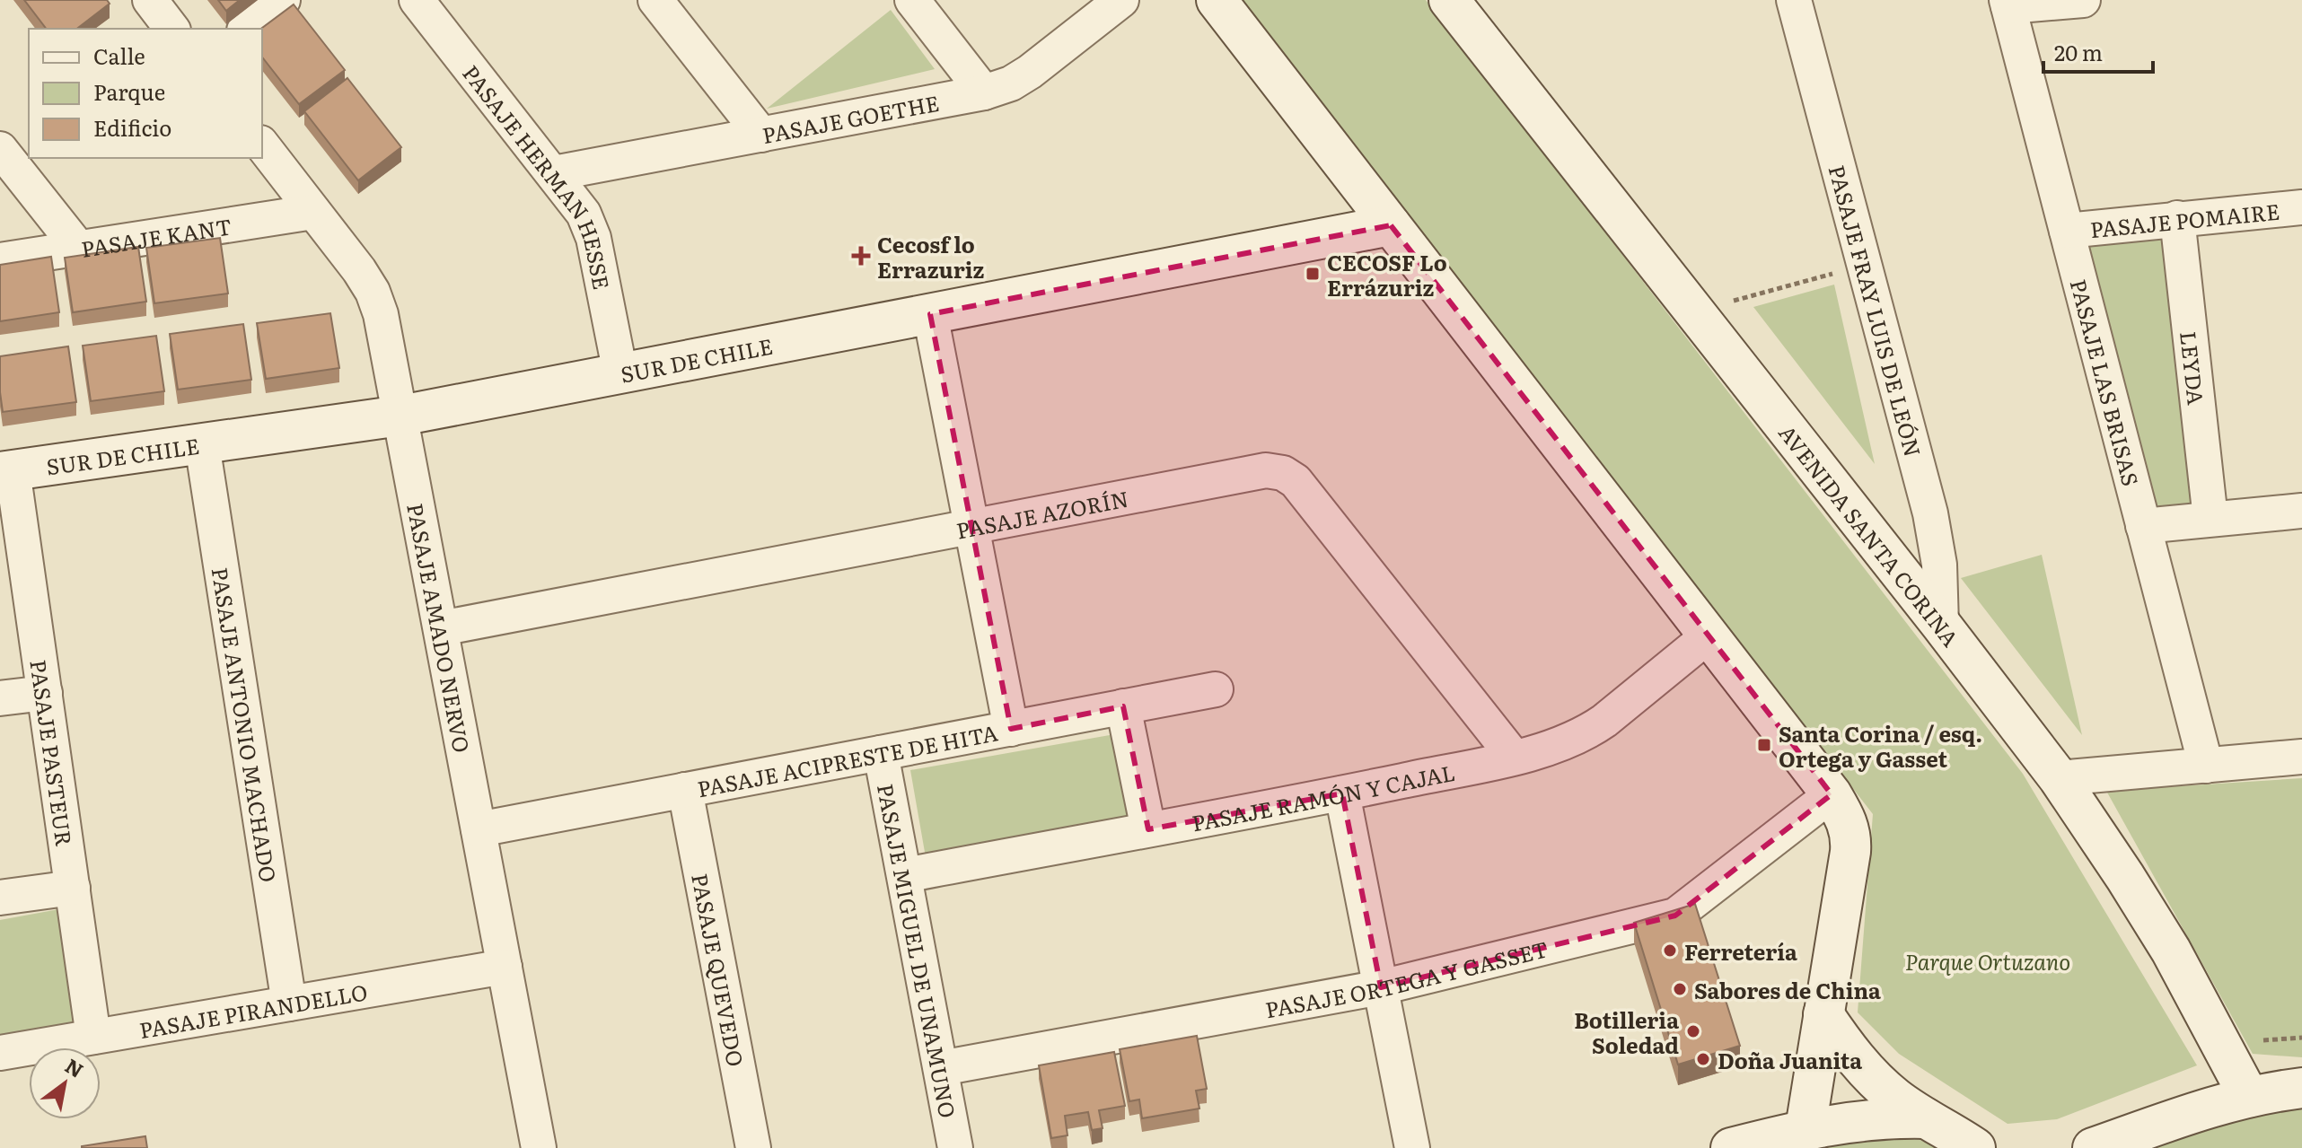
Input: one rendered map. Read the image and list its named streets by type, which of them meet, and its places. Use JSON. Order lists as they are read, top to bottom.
{
  "streets": {
    "main road": ["SUR DE CHILE", "AVENIDA SANTA CORINA"],
    "street": [
      "PASAJE GOETHE",
      "PASAJE HERMAN HESSE",
      "PASAJE POMAIRE",
      "PASAJE KANT",
      "PASAJE FRAY LUIS DE LEÓN",
      "LEYDA",
      "PASAJE LAS BRISAS",
      "PASAJE AZORÍN",
      "PASAJE AMADO NERVO",
      "PASAJE ANTONIO MACHADO",
      "PASAJE PASTEUR",
      "PASAJE ACIPRESTE DE HITA",
      "PASAJE RAMÓN Y CAJAL",
      "PASAJE MIGUEL DE UNAMUNO",
      "PASAJE QUEVEDO",
      "PASAJE ORTEGA Y GASSET",
      "PASAJE PIRANDELLO"
    ]
  },
  "crossings": [
    ["PASAJE GOETHE", "PASAJE HERMAN HESSE"],
    ["PASAJE HERMAN HESSE", "SUR DE CHILE"],
    ["PASAJE POMAIRE", "LEYDA"],
    ["PASAJE POMAIRE", "PASAJE LAS BRISAS"],
    ["PASAJE KANT", "PASAJE AMADO NERVO"],
    ["PASAJE FRAY LUIS DE LEÓN", "AVENIDA SANTA CORINA"],
    ["SUR DE CHILE", "PASAJE AMADO NERVO"],
    ["SUR DE CHILE", "PASAJE ANTONIO MACHADO"],
    ["SUR DE CHILE", "PASAJE PASTEUR"],
    ["PASAJE AZORÍN", "PASAJE AMADO NERVO"],
    ["PASAJE AZORÍN", "PASAJE RAMÓN Y CAJAL"],
    ["PASAJE AMADO NERVO", "PASAJE ACIPRESTE DE HITA"],
    ["PASAJE AMADO NERVO", "PASAJE PIRANDELLO"],
    ["PASAJE ANTONIO MACHADO", "PASAJE PIRANDELLO"],
    ["PASAJE PASTEUR", "PASAJE PIRANDELLO"],
    ["PASAJE ACIPRESTE DE HITA", "PASAJE MIGUEL DE UNAMUNO"],
    ["PASAJE ACIPRESTE DE HITA", "PASAJE QUEVEDO"],
    ["PASAJE RAMÓN Y CAJAL", "PASAJE MIGUEL DE UNAMUNO"],
    ["PASAJE MIGUEL DE UNAMUNO", "PASAJE ORTEGA Y GASSET"]
  ],
  "parks": ["Parque Ortuzano"],
  "places": {
    "health": ["Cecosf lo Errazuriz"],
    "transit": ["CECOSF Lo Errázuriz", "Santa Corina / esq. Ortega y Gasset"],
    "other": [
      "Ferretería",
      "Sabores de China",
      "Botilleria Soledad",
      "Doña Juanita"
    ]
  },
  "legend": ["Calle", "Parque", "Edificio"],
  "scale_bar": "20 m",
  "north": "top right"
}
